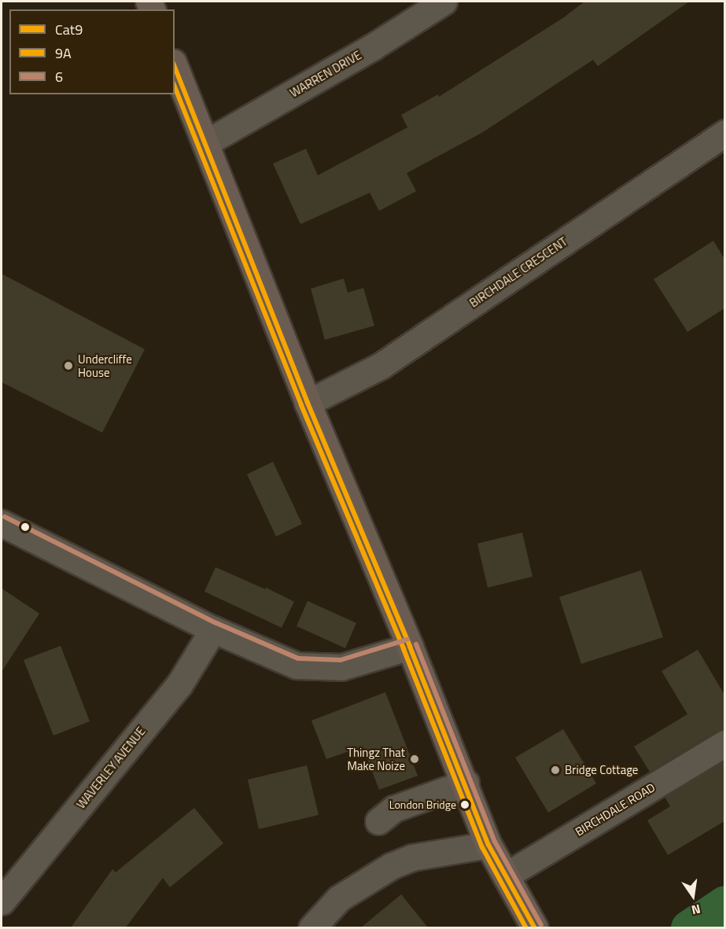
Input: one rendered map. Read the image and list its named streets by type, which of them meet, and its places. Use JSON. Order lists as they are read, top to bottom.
{
  "streets": {
    "street": [
      "WARREN DRIVE",
      "BIRCHDALE CRESCENT",
      "WAVERLEY AVENUE",
      "BIRCHDALE ROAD"
    ]
  },
  "places": [
    "Undercliffe House",
    "Thingz That Make Noize",
    "Bridge Cottage",
    "London Bridge"
  ],
  "lines": ["transit line Cat9", "transit line 9A", "transit line 6"],
  "legend": ["Cat9", "9A", "6"],
  "north": "bottom"
}
